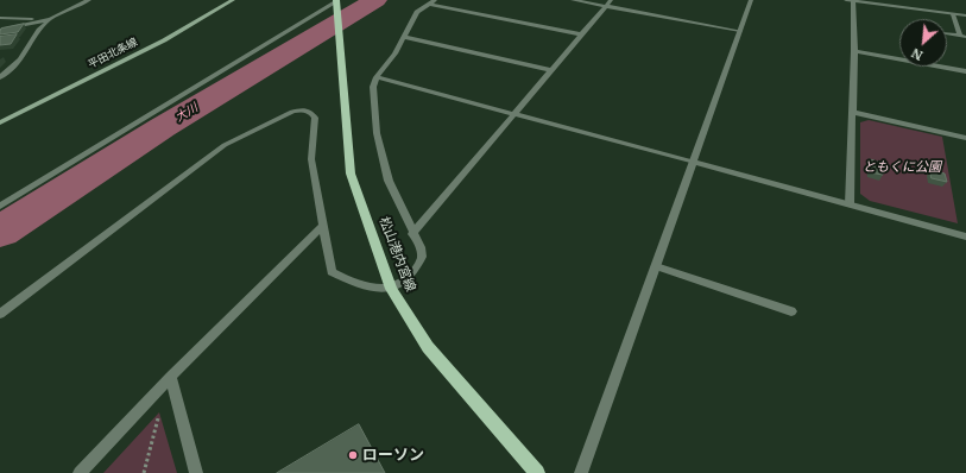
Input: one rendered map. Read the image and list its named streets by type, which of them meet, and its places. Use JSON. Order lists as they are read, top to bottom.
{
  "streets": {
    "main road": ["平田北条線", "松山港内宮線"]
  },
  "water": ["大川"],
  "parks": ["ともくに公園"],
  "places": ["ローソン"],
  "north": "bottom left"
}
